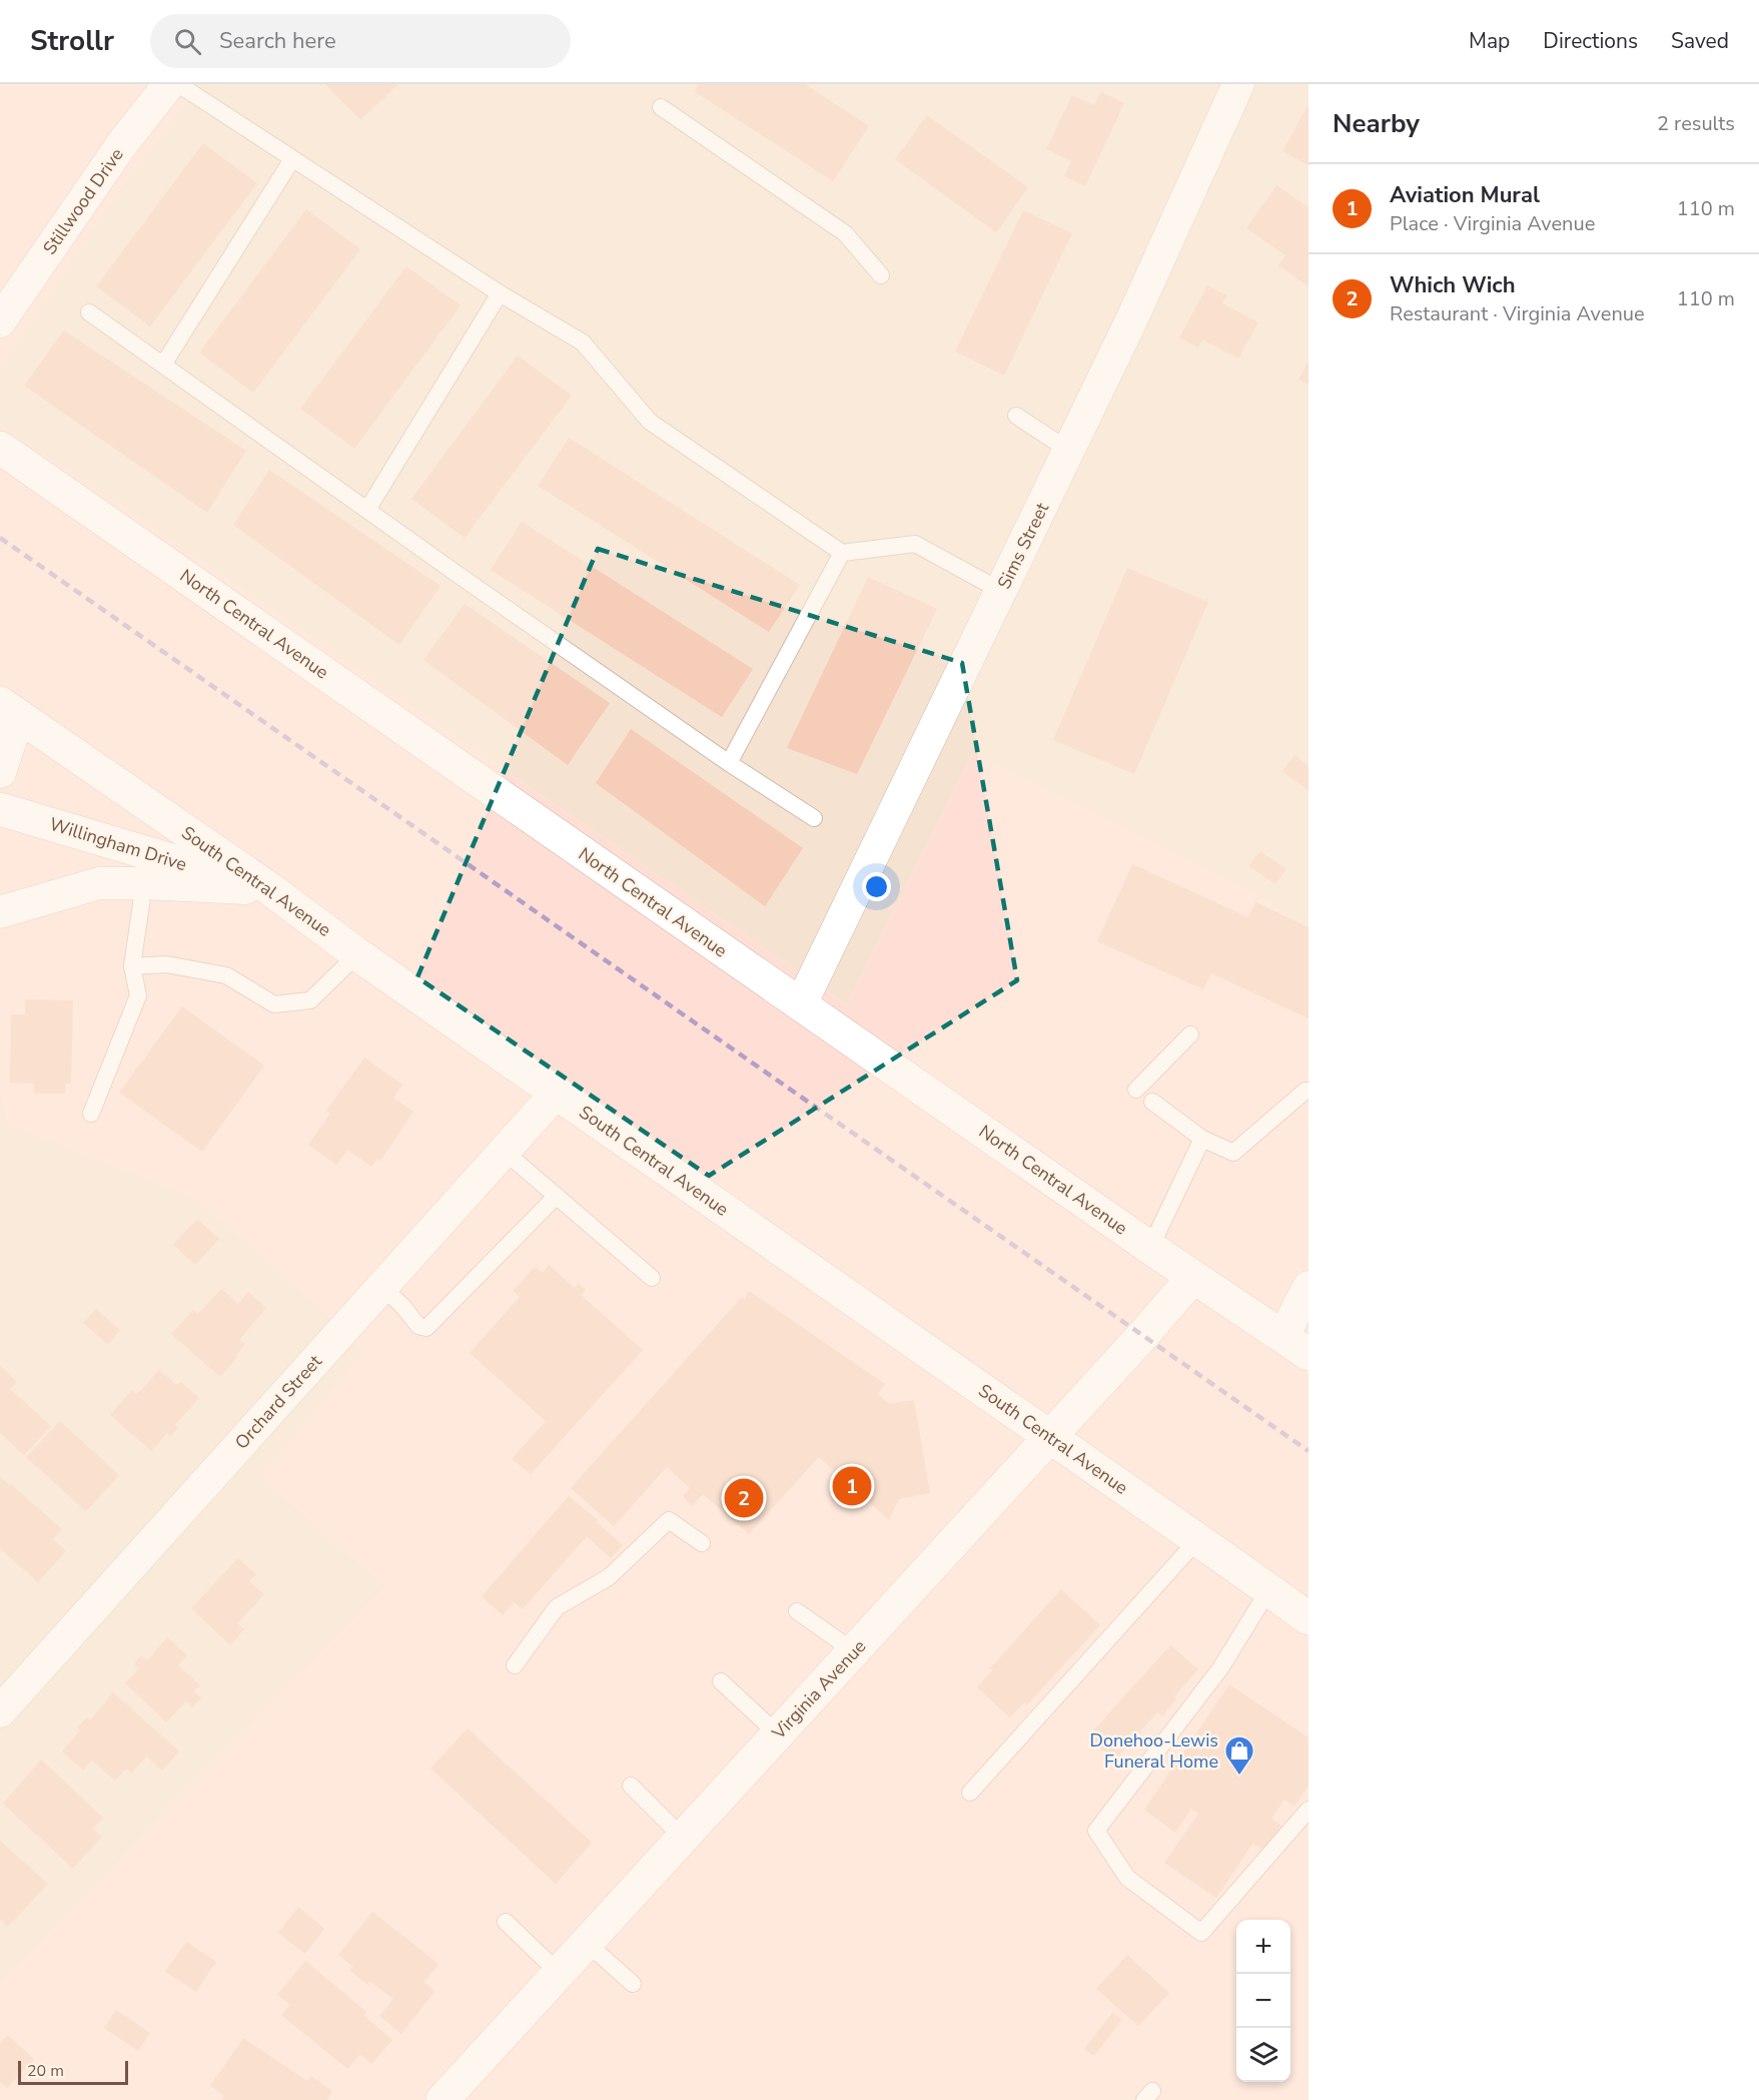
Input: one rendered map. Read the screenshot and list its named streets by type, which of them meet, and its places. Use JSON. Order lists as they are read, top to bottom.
{
  "streets": {
    "main road": [
      "North Central Avenue",
      "Willingham Drive",
      "South Central Avenue",
      "Virginia Avenue"
    ],
    "street": ["Stillwood Drive", "Sims Street", "Orchard Street"]
  },
  "crossings": [
    ["Sims Street", "North Central Avenue"],
    ["North Central Avenue", "Virginia Avenue"],
    ["Willingham Drive", "South Central Avenue"],
    ["South Central Avenue", "Orchard Street"],
    ["South Central Avenue", "Virginia Avenue"]
  ],
  "places": {
    "shop": ["Donehoo-Lewis Funeral Home"]
  },
  "scale_bar": "20 m",
  "page": {
    "header": "Strollr",
    "search": "Search here",
    "nav": ["Map", "Directions", "Saved"],
    "heading": ["Nearby", "2 results"],
    "list": [
      {
        "mark": "1",
        "name": "Aviation Mural",
        "note": "Place · Virginia Avenue",
        "value": "110 m"
      },
      {
        "mark": "2",
        "name": "Which Wich",
        "note": "Restaurant · Virginia Avenue",
        "value": "110 m"
      }
    ],
    "pins": ["1", "2"],
    "map_buttons": ["+", "−"],
    "scale": "20 m"
  }
}
